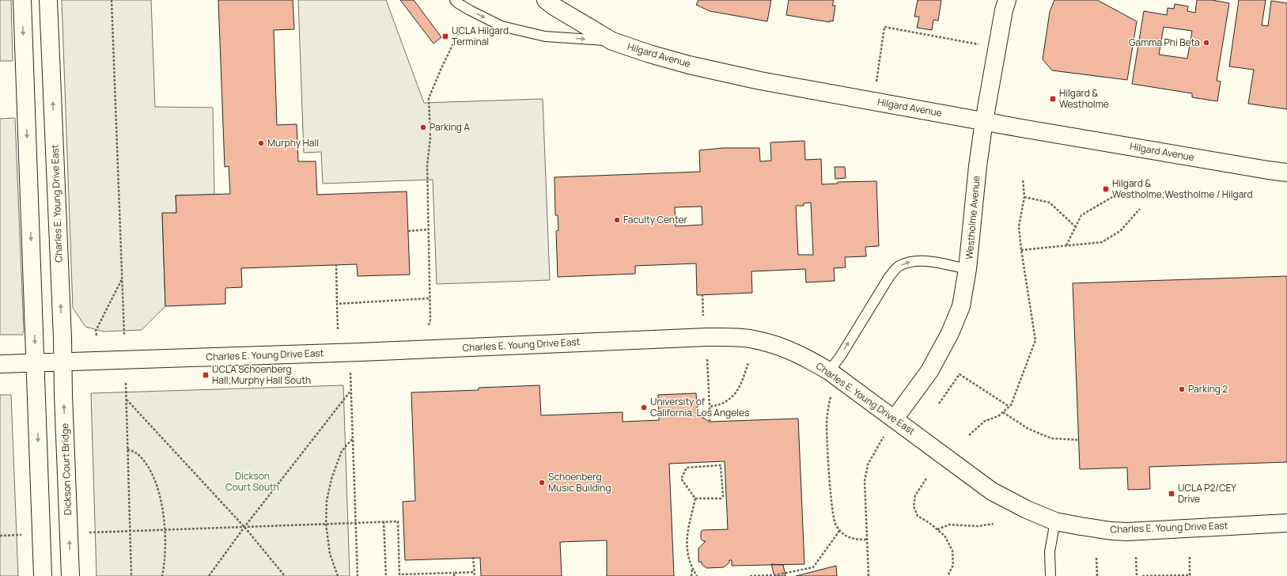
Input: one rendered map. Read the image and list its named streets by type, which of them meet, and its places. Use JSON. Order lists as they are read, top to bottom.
{
  "streets": {
    "street": [
      "Hilgard Avenue",
      "Charles E. Young Drive East",
      "Westholme Avenue",
      "Dickson Court Bridge"
    ]
  },
  "crossings": [
    ["Hilgard Avenue", "Westholme Avenue"],
    ["Charles E. Young Drive East", "Westholme Avenue"],
    ["Charles E. Young Drive East", "Dickson Court Bridge"]
  ],
  "parks": ["Dickson Court South"],
  "places": {
    "transit": [
      "UCLA Hilgard Terminal",
      "Hilgard & Westholme",
      "Hilgard & Westholme;Westholme / Hilgard",
      "UCLA Schoenberg Hall;Murphy Hall South",
      "UCLA P2/CEY Drive"
    ],
    "other": [
      "Gamma Phi Beta",
      "Parking A",
      "Murphy Hall",
      "Faculty Center",
      "Parking 2",
      "University of California, Los Angeles",
      "Schoenberg Music Building"
    ]
  }
}
